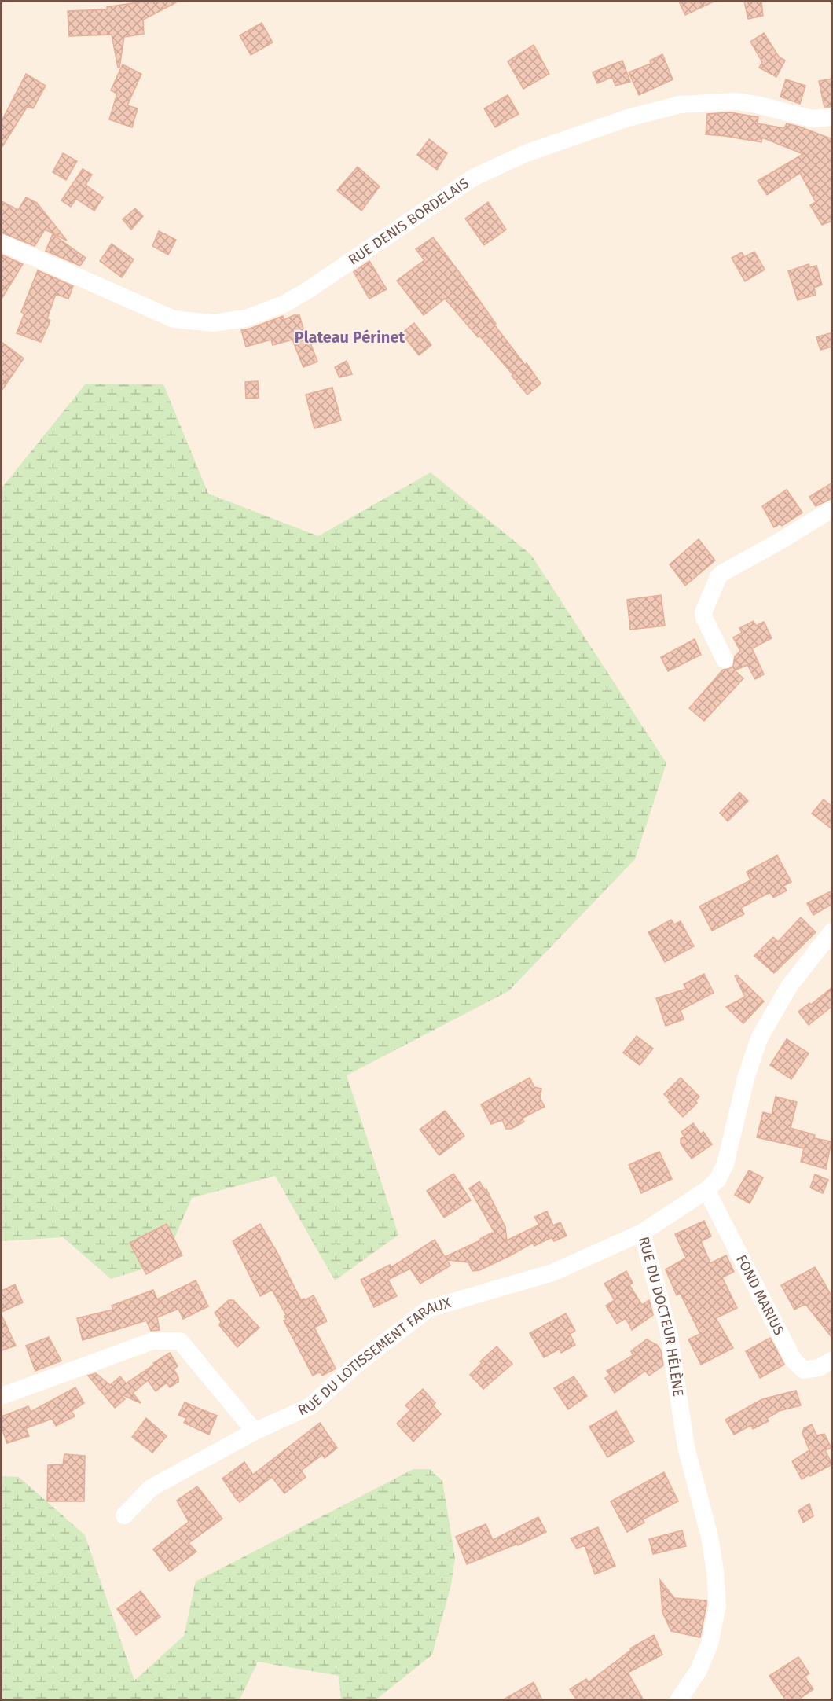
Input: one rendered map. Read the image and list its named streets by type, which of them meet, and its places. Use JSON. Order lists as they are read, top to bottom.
{
  "streets": {
    "street": [
      "RUE DENIS BORDELAIS",
      "FOND MARIUS",
      "RUE DU DOCTEUR HÉLÈNE",
      "RUE DU LOTISSEMENT FARAUX"
    ]
  },
  "crossings": [
    ["FOND MARIUS", "RUE DU DOCTEUR HÉLÈNE"],
    ["RUE DU DOCTEUR HÉLÈNE", "RUE DU LOTISSEMENT FARAUX"]
  ],
  "districts": ["Plateau Périnet"]
}
